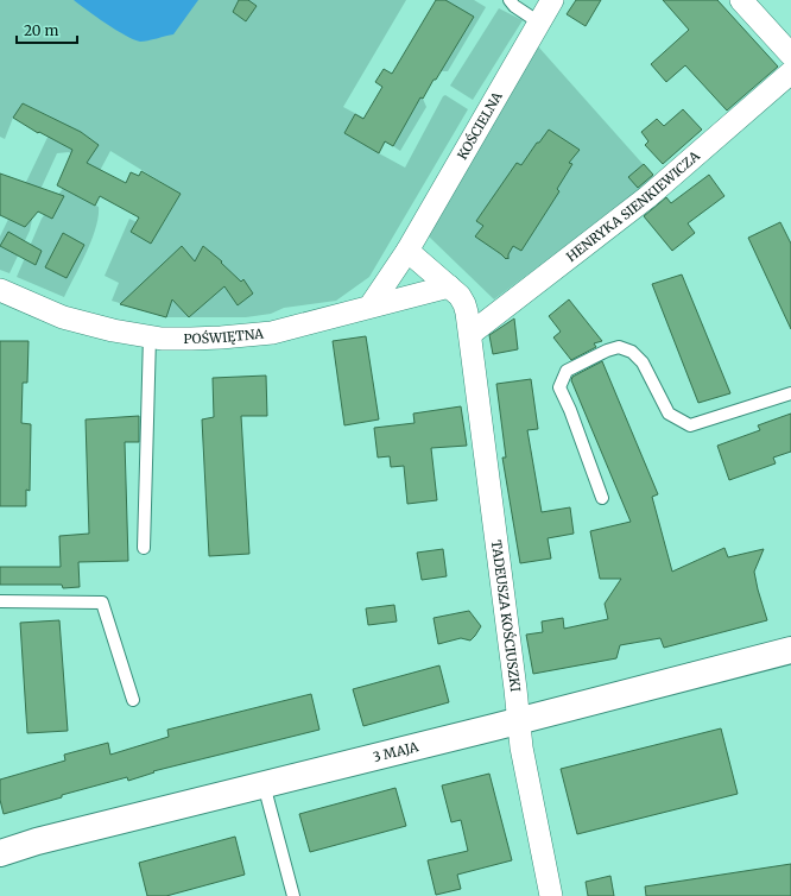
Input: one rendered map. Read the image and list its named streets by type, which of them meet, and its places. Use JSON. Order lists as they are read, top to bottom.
{
  "streets": {
    "street": [
      "KOŚCIELNA",
      "HENRYKA SIENKIEWICZA",
      "POŚWIĘTNA",
      "TADEUSZA KOŚCIUSZKI",
      "3 MAJA"
    ]
  },
  "crossings": [
    ["KOŚCIELNA", "POŚWIĘTNA"],
    ["HENRYKA SIENKIEWICZA", "TADEUSZA KOŚCIUSZKI"],
    ["TADEUSZA KOŚCIUSZKI", "3 MAJA"]
  ],
  "scale_bar": "20 m"
}
